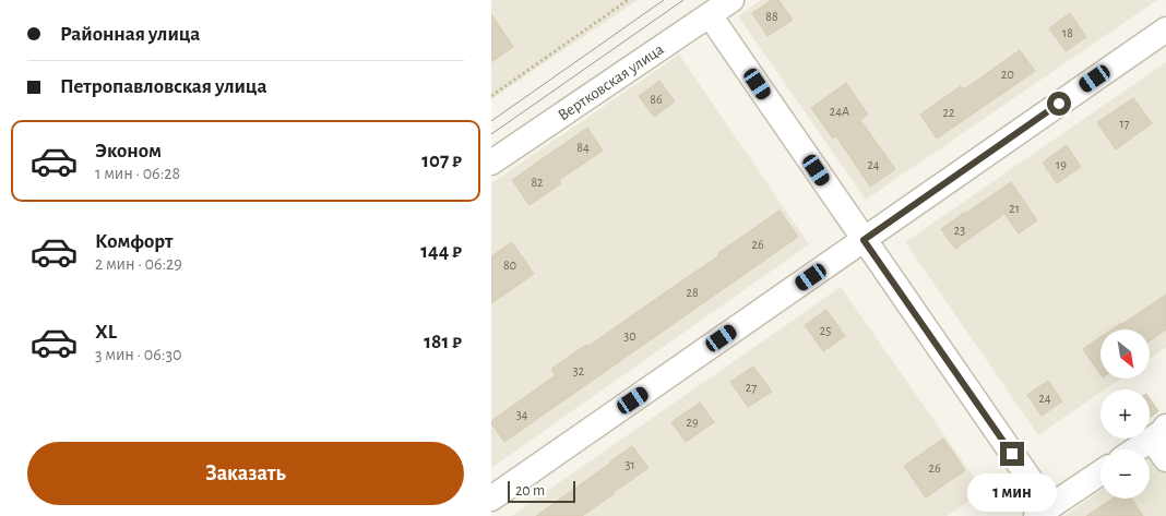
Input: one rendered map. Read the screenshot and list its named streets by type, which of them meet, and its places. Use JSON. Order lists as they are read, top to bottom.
{
  "streets": {
    "street": ["Вертковская улица"]
  },
  "house_numbers": [
    "88",
    "18",
    "20",
    "86",
    "24А",
    "22",
    "17",
    "84",
    "24",
    "19",
    "82",
    "21",
    "23",
    "26",
    "80",
    "28",
    "25",
    "30",
    "32",
    "27",
    "24",
    "34",
    "29",
    "31",
    "26"
  ],
  "scale_bar": "20 m",
  "north": "bottom right",
  "page": {
    "banner": ["Районная улица", "Петропавловская улица"],
    "list": [
      {
        "name": "Эконом",
        "note": "1 мин · 06:28",
        "value": "107 ₽"
      },
      {
        "name": "Комфорт",
        "note": "2 мин · 06:29",
        "value": "144 ₽"
      },
      {
        "name": "XL",
        "note": "3 мин · 06:30",
        "value": "181 ₽"
      }
    ],
    "map_buttons": ["+", "−"],
    "buttons": "Заказать",
    "bubble": "1 мин",
    "scale": "20 m"
  }
}
